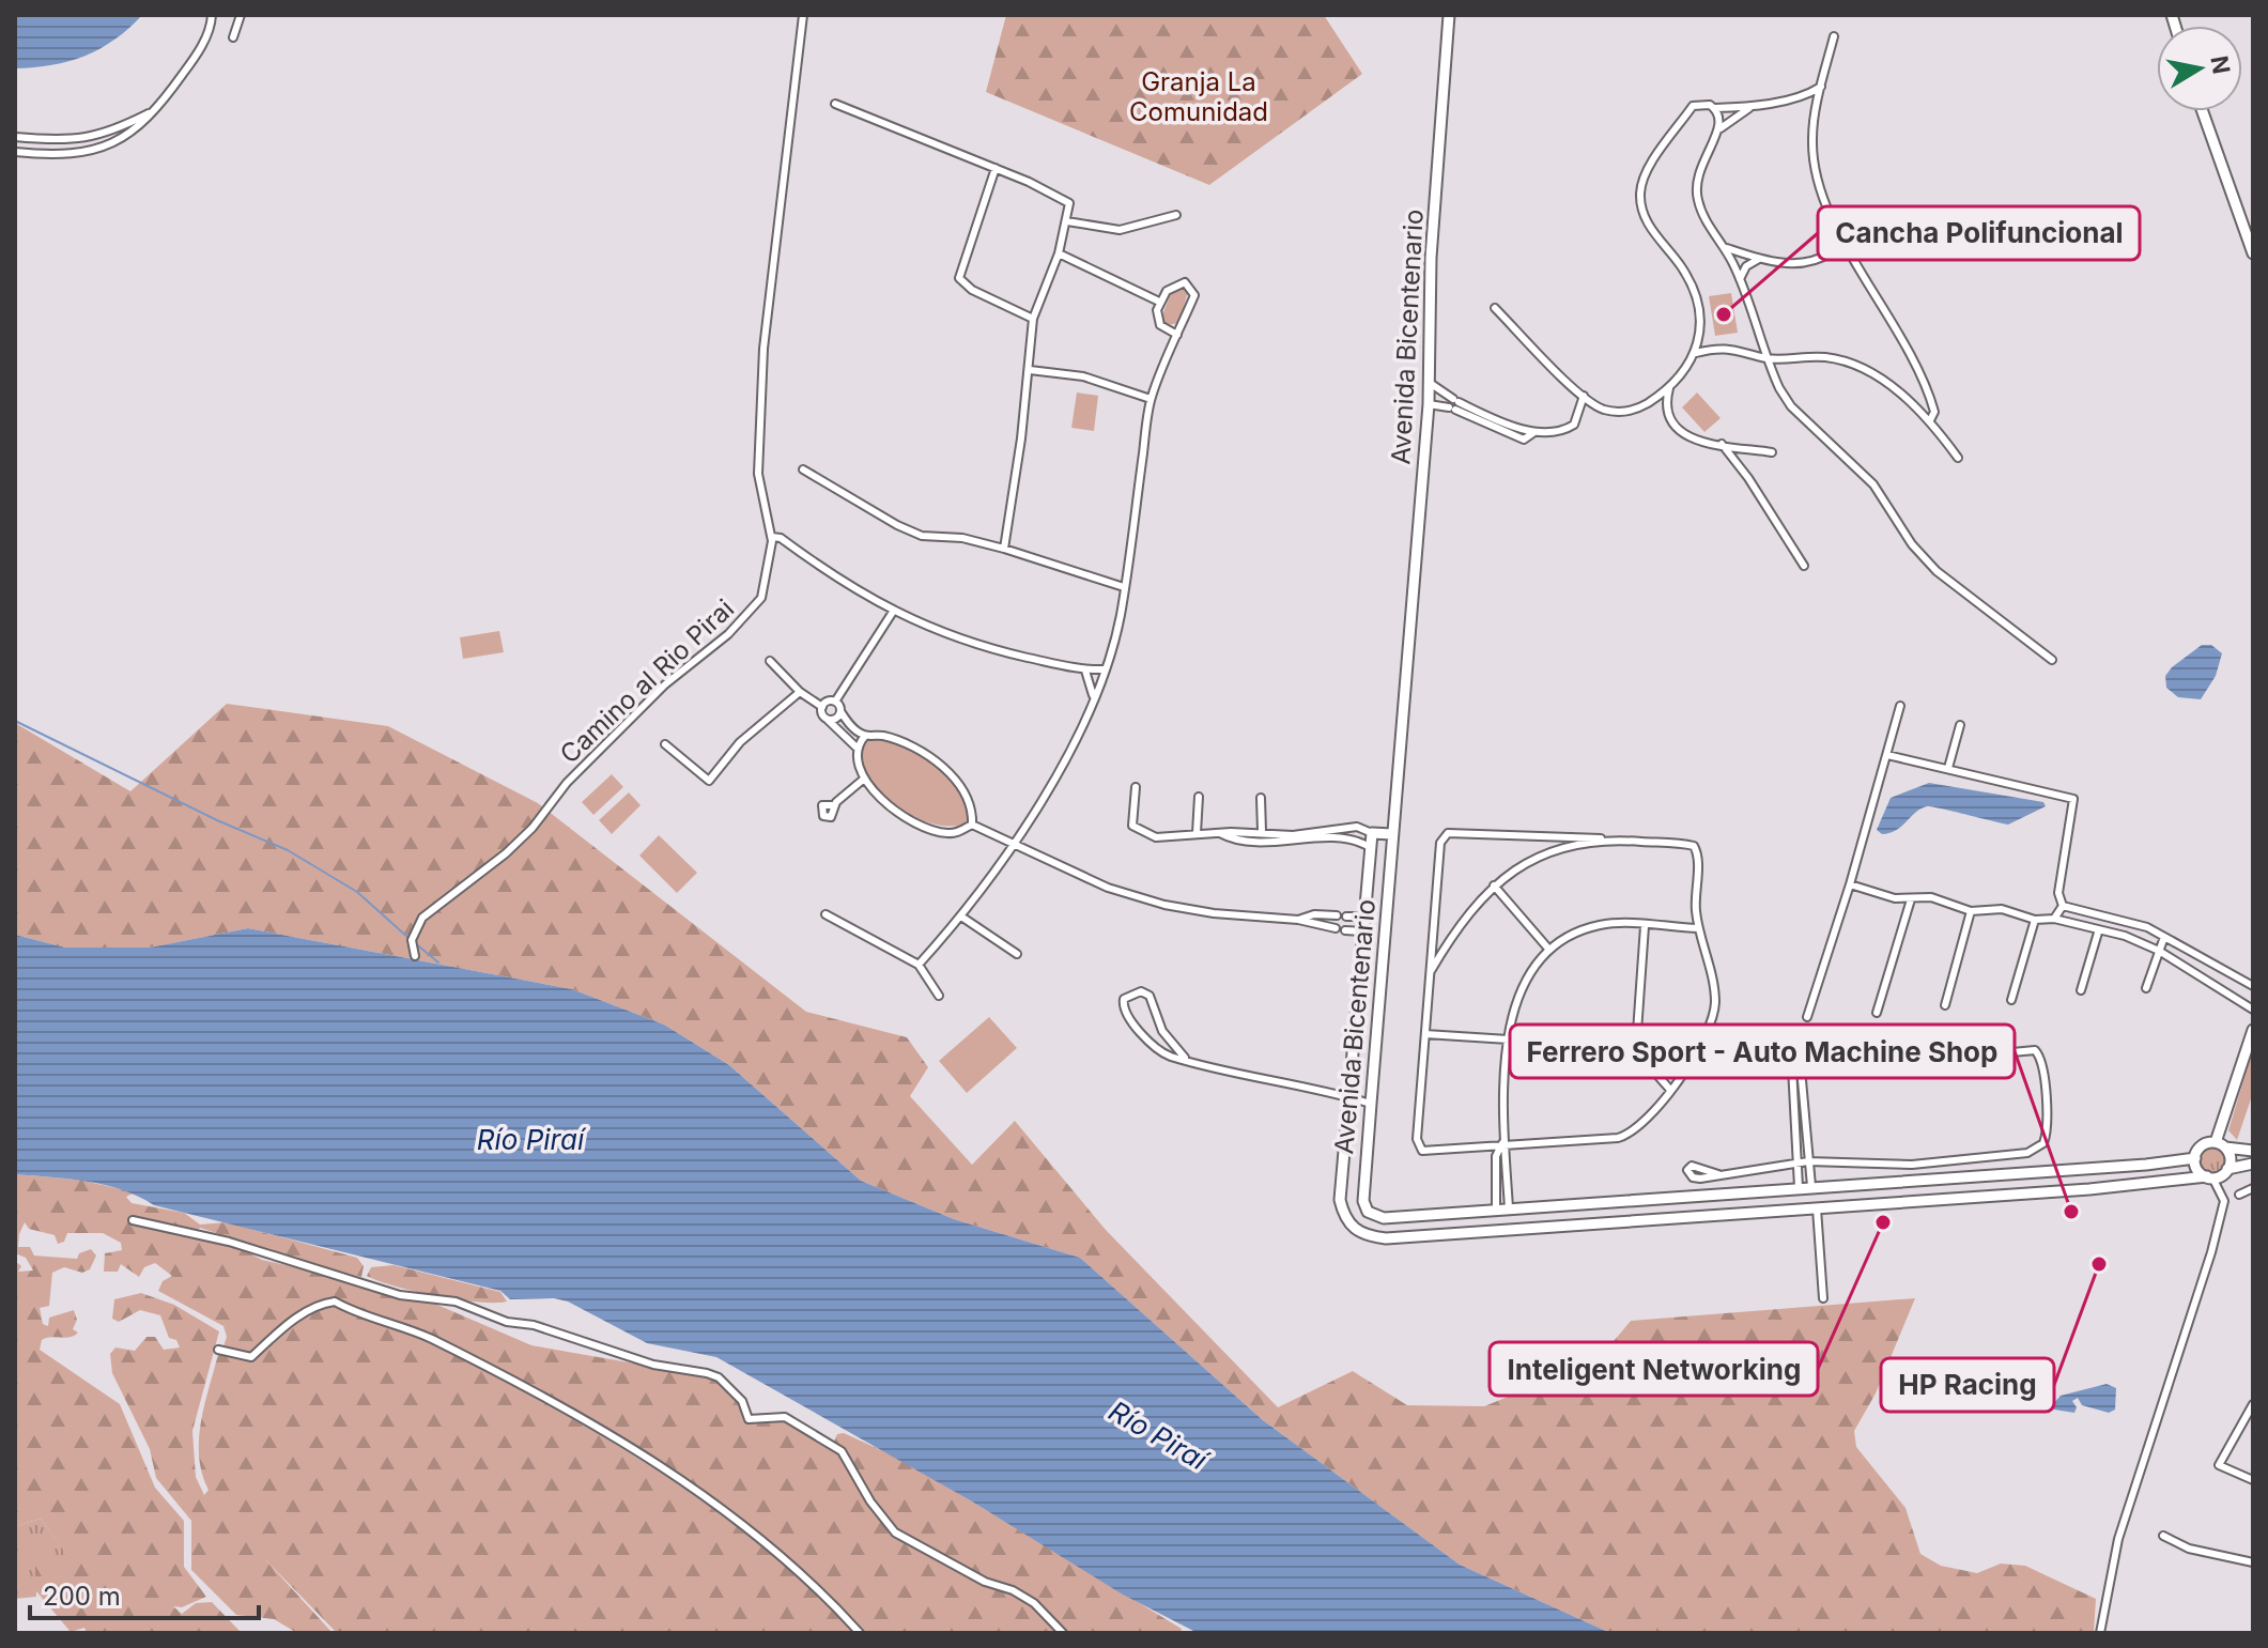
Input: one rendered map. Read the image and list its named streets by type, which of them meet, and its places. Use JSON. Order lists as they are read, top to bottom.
{
  "streets": {
    "street": ["Avenida Bicentenario", "Camino al Rio Pirai"]
  },
  "water": ["Río Piraí"],
  "parks": ["Granja La Comunidad"],
  "places": [
    "Cancha Polifuncional",
    "Ferrero Sport - Auto Machine Shop",
    "Inteligent Networking",
    "HP Racing"
  ],
  "scale_bar": "200 m",
  "north": "right"
}
